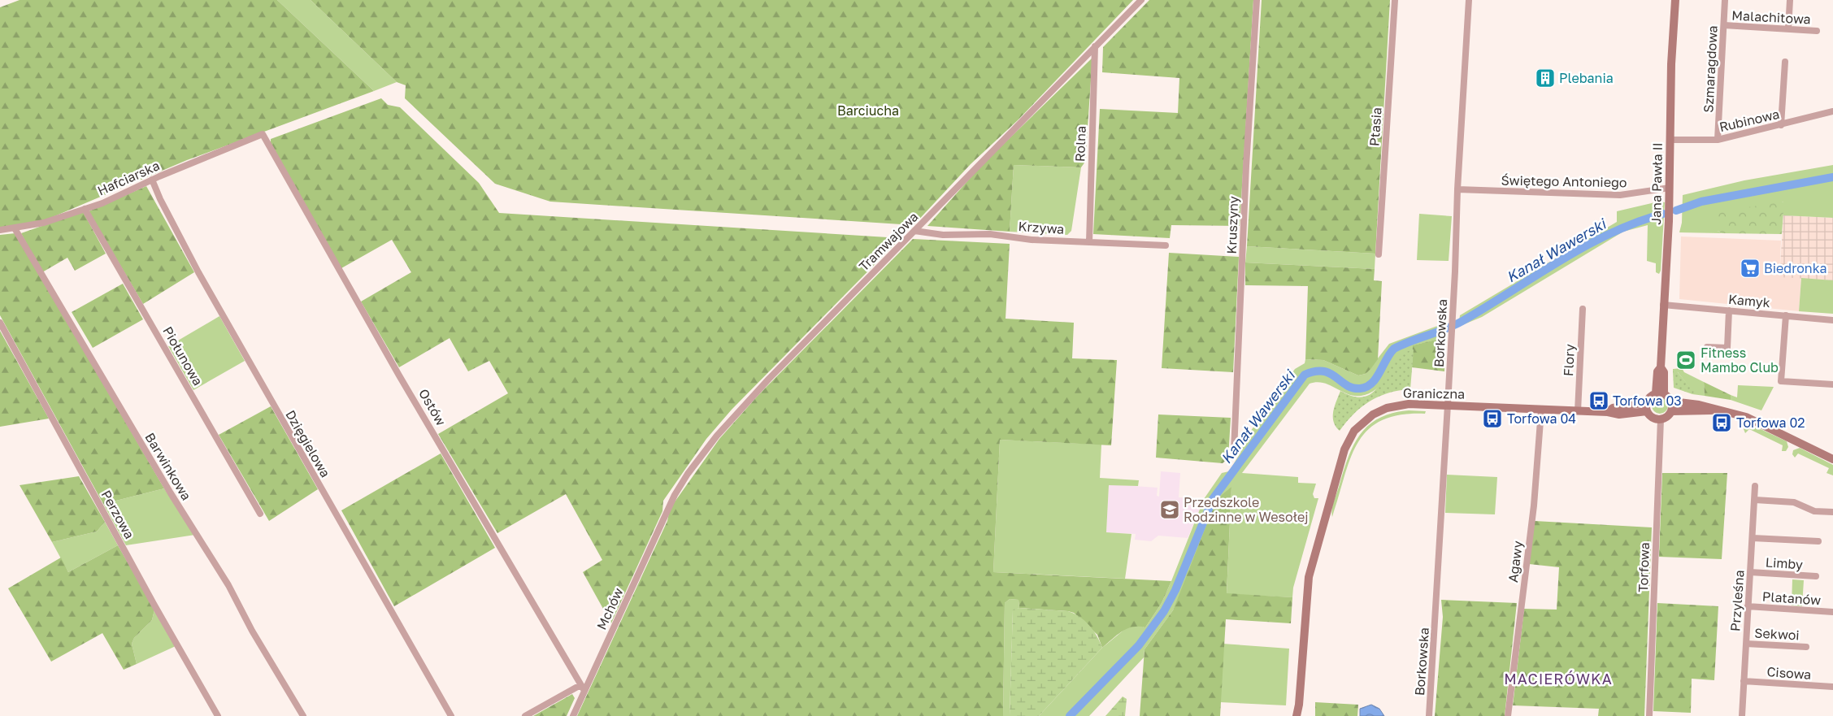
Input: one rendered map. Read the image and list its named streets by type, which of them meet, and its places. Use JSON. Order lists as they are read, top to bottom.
{
  "streets": {
    "street": [
      "Malachitowa",
      "Szmaragdowa",
      "Rubinowa",
      "Ptasia",
      "Rolna",
      "Hafciarska",
      "Świętego Antoniego",
      "Jana Pawła II",
      "Kruszyny",
      "Krzywa",
      "Tramwajowa",
      "Kamyk",
      "Borkowska",
      "Piołunowa",
      "Flory",
      "Graniczna",
      "Ostów",
      "Dzięgielowa",
      "Barwinkowa",
      "Perzowa",
      "Agawy",
      "Limby",
      "Torfowa",
      "Platanów",
      "Przyleśna",
      "Mchów",
      "Sekwoi",
      "Cisowa"
    ]
  },
  "crossings": [
    ["Malachitowa", "Szmaragdowa"],
    ["Szmaragdowa", "Rubinowa"],
    ["Rubinowa", "Jana Pawła II"],
    ["Rolna", "Krzywa"],
    ["Rolna", "Tramwajowa"],
    ["Hafciarska", "Piołunowa"],
    ["Hafciarska", "Ostów"],
    ["Hafciarska", "Dzięgielowa"],
    ["Hafciarska", "Barwinkowa"],
    ["Świętego Antoniego", "Jana Pawła II"],
    ["Świętego Antoniego", "Borkowska"],
    ["Jana Pawła II", "Kamyk"],
    ["Jana Pawła II", "Graniczna"],
    ["Jana Pawła II", "Torfowa"],
    ["Krzywa", "Tramwajowa"],
    ["Tramwajowa", "Mchów"],
    ["Borkowska", "Graniczna"],
    ["Flory", "Graniczna"],
    ["Graniczna", "Agawy"],
    ["Graniczna", "Torfowa"],
    ["Ostów", "Mchów"],
    ["Limby", "Przyleśna"],
    ["Platanów", "Przyleśna"],
    ["Przyleśna", "Sekwoi"],
    ["Przyleśna", "Cisowa"]
  ],
  "districts": ["MACIERÓWKA"],
  "water": ["Kanał Wawerski"],
  "parks": ["Barciucha"],
  "places": {
    "building": ["Plebania"],
    "supermarket": ["Biedronka"],
    "sports": ["Fitness Mambo Club"],
    "bus stop": ["Torfowa 03", "Torfowa 04", "Torfowa 02"],
    "school or university": ["Przedszkole Rodzinne w Wesołej"]
  }
}
